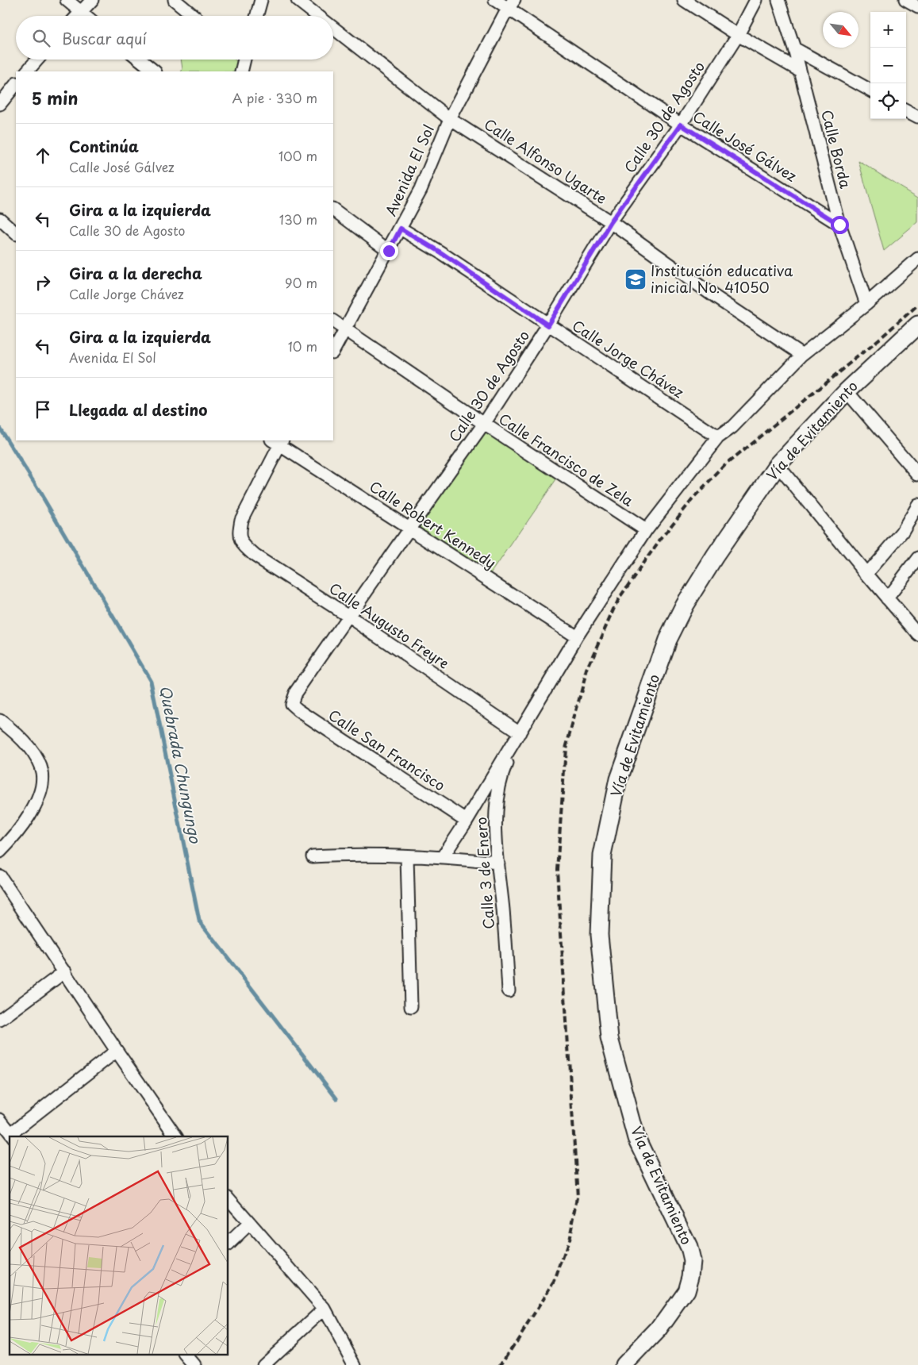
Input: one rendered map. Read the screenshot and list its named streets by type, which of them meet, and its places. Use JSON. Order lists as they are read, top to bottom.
{
  "streets": {
    "main road": ["Vía de Evitamiento"],
    "street": [
      "Calle 30 de Agosto",
      "Calle José Gálvez",
      "Calle Borda",
      "Calle Alfonso Ugarte",
      "Avenida El Sol",
      "Calle Jorge Chávez",
      "Calle Francisco de Zela",
      "Calle Robert Kennedy",
      "Calle Augusto Freyre",
      "Calle San Francisco",
      "Calle 3 de Enero"
    ]
  },
  "crossings": [
    ["Calle 30 de Agosto", "Calle José Gálvez"],
    ["Calle 30 de Agosto", "Calle Alfonso Ugarte"],
    ["Calle 30 de Agosto", "Calle Jorge Chávez"],
    ["Calle 30 de Agosto", "Calle Francisco de Zela"],
    ["Calle 30 de Agosto", "Calle Robert Kennedy"],
    ["Calle 30 de Agosto", "Calle Augusto Freyre"],
    ["Calle 30 de Agosto", "Calle San Francisco"],
    ["Calle José Gálvez", "Calle Borda"],
    ["Calle José Gálvez", "Avenida El Sol"],
    ["Calle Alfonso Ugarte", "Avenida El Sol"],
    ["Avenida El Sol", "Calle Jorge Chávez"],
    ["Avenida El Sol", "Calle Francisco de Zela"],
    ["Calle Robert Kennedy", "Calle Augusto Freyre"],
    ["Calle Augusto Freyre", "Calle 3 de Enero"]
  ],
  "water": ["Quebrada Chungungo"],
  "places": {
    "school or university": ["Institución educativa inicial No. 41050"]
  },
  "north": "bottom right",
  "page": {
    "map_buttons": ["+", "−"],
    "search": "Buscar aquí",
    "heading": ["5 min", "A pie · 330 m"],
    "list": [
      ["Continúa", "Calle José Gálvez", "100 m"],
      ["Gira a la izquierda", "Calle 30 de Agosto", "130 m"],
      ["Gira a la derecha", "Calle Jorge Chávez", "90 m"],
      ["Gira a la izquierda", "Avenida El Sol", "10 m"],
      "Llegada al destino"
    ]
  }
}
